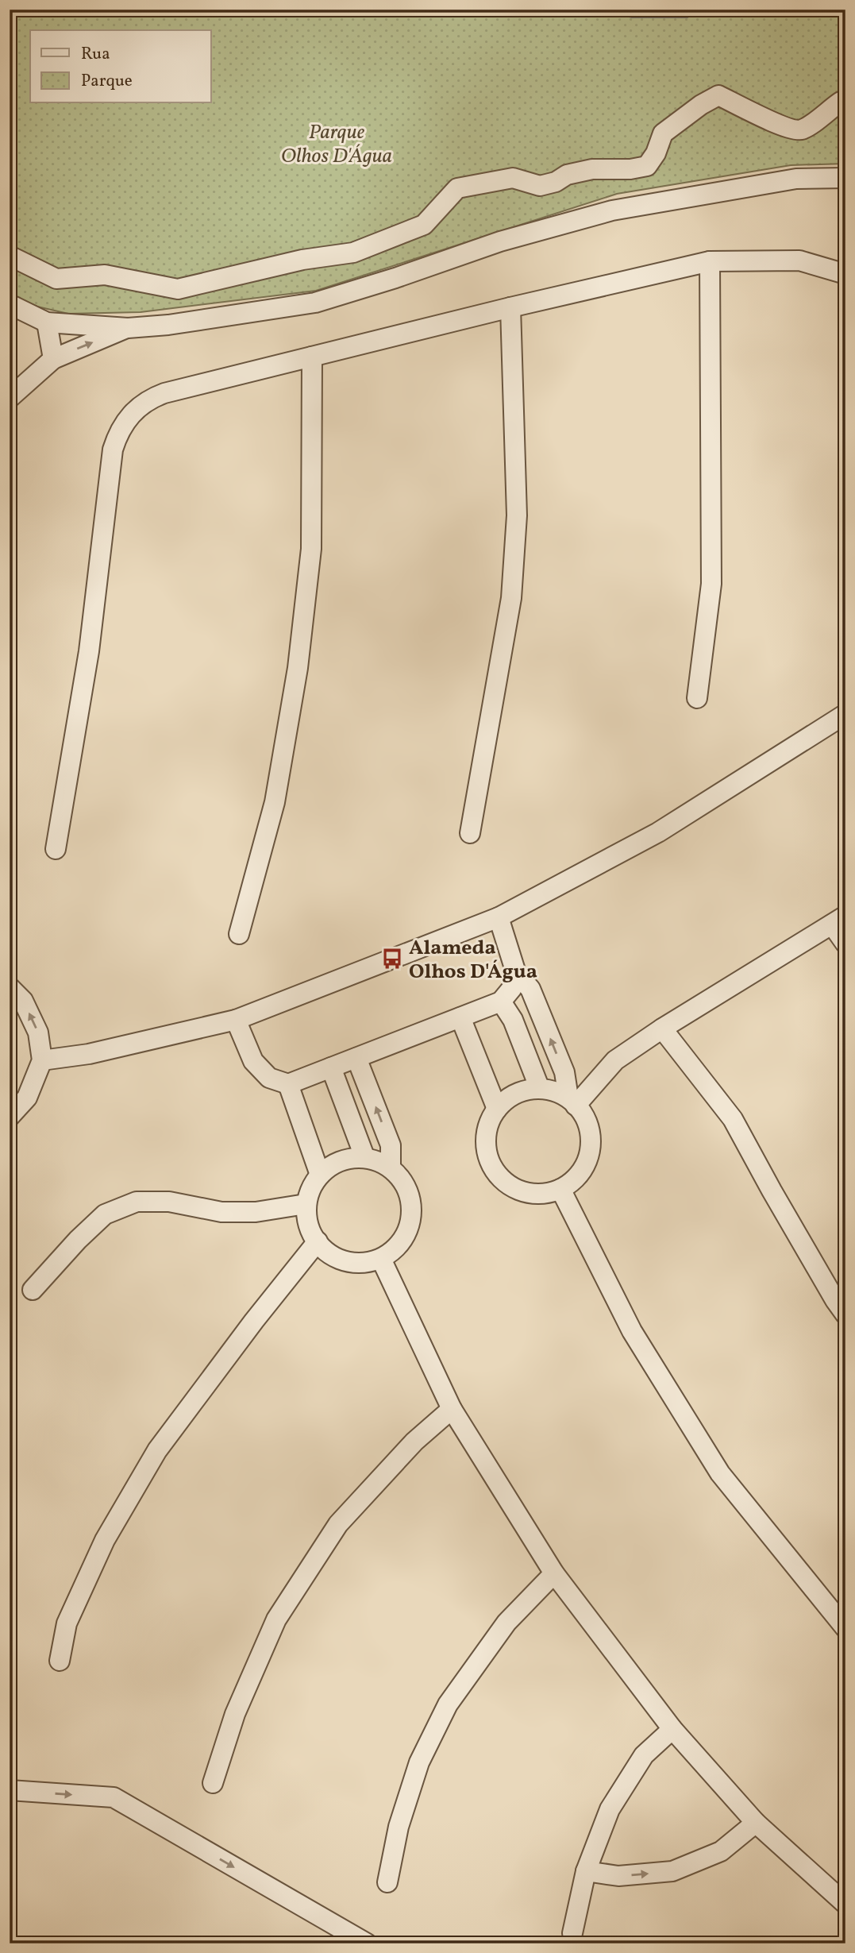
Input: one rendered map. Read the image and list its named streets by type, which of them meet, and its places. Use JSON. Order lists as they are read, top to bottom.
{
  "parks": ["Parque Olhos D'Água"],
  "places": {
    "bus stop": ["Alameda Olhos D'Água"]
  },
  "legend": ["Rua", "Parque"]
}
